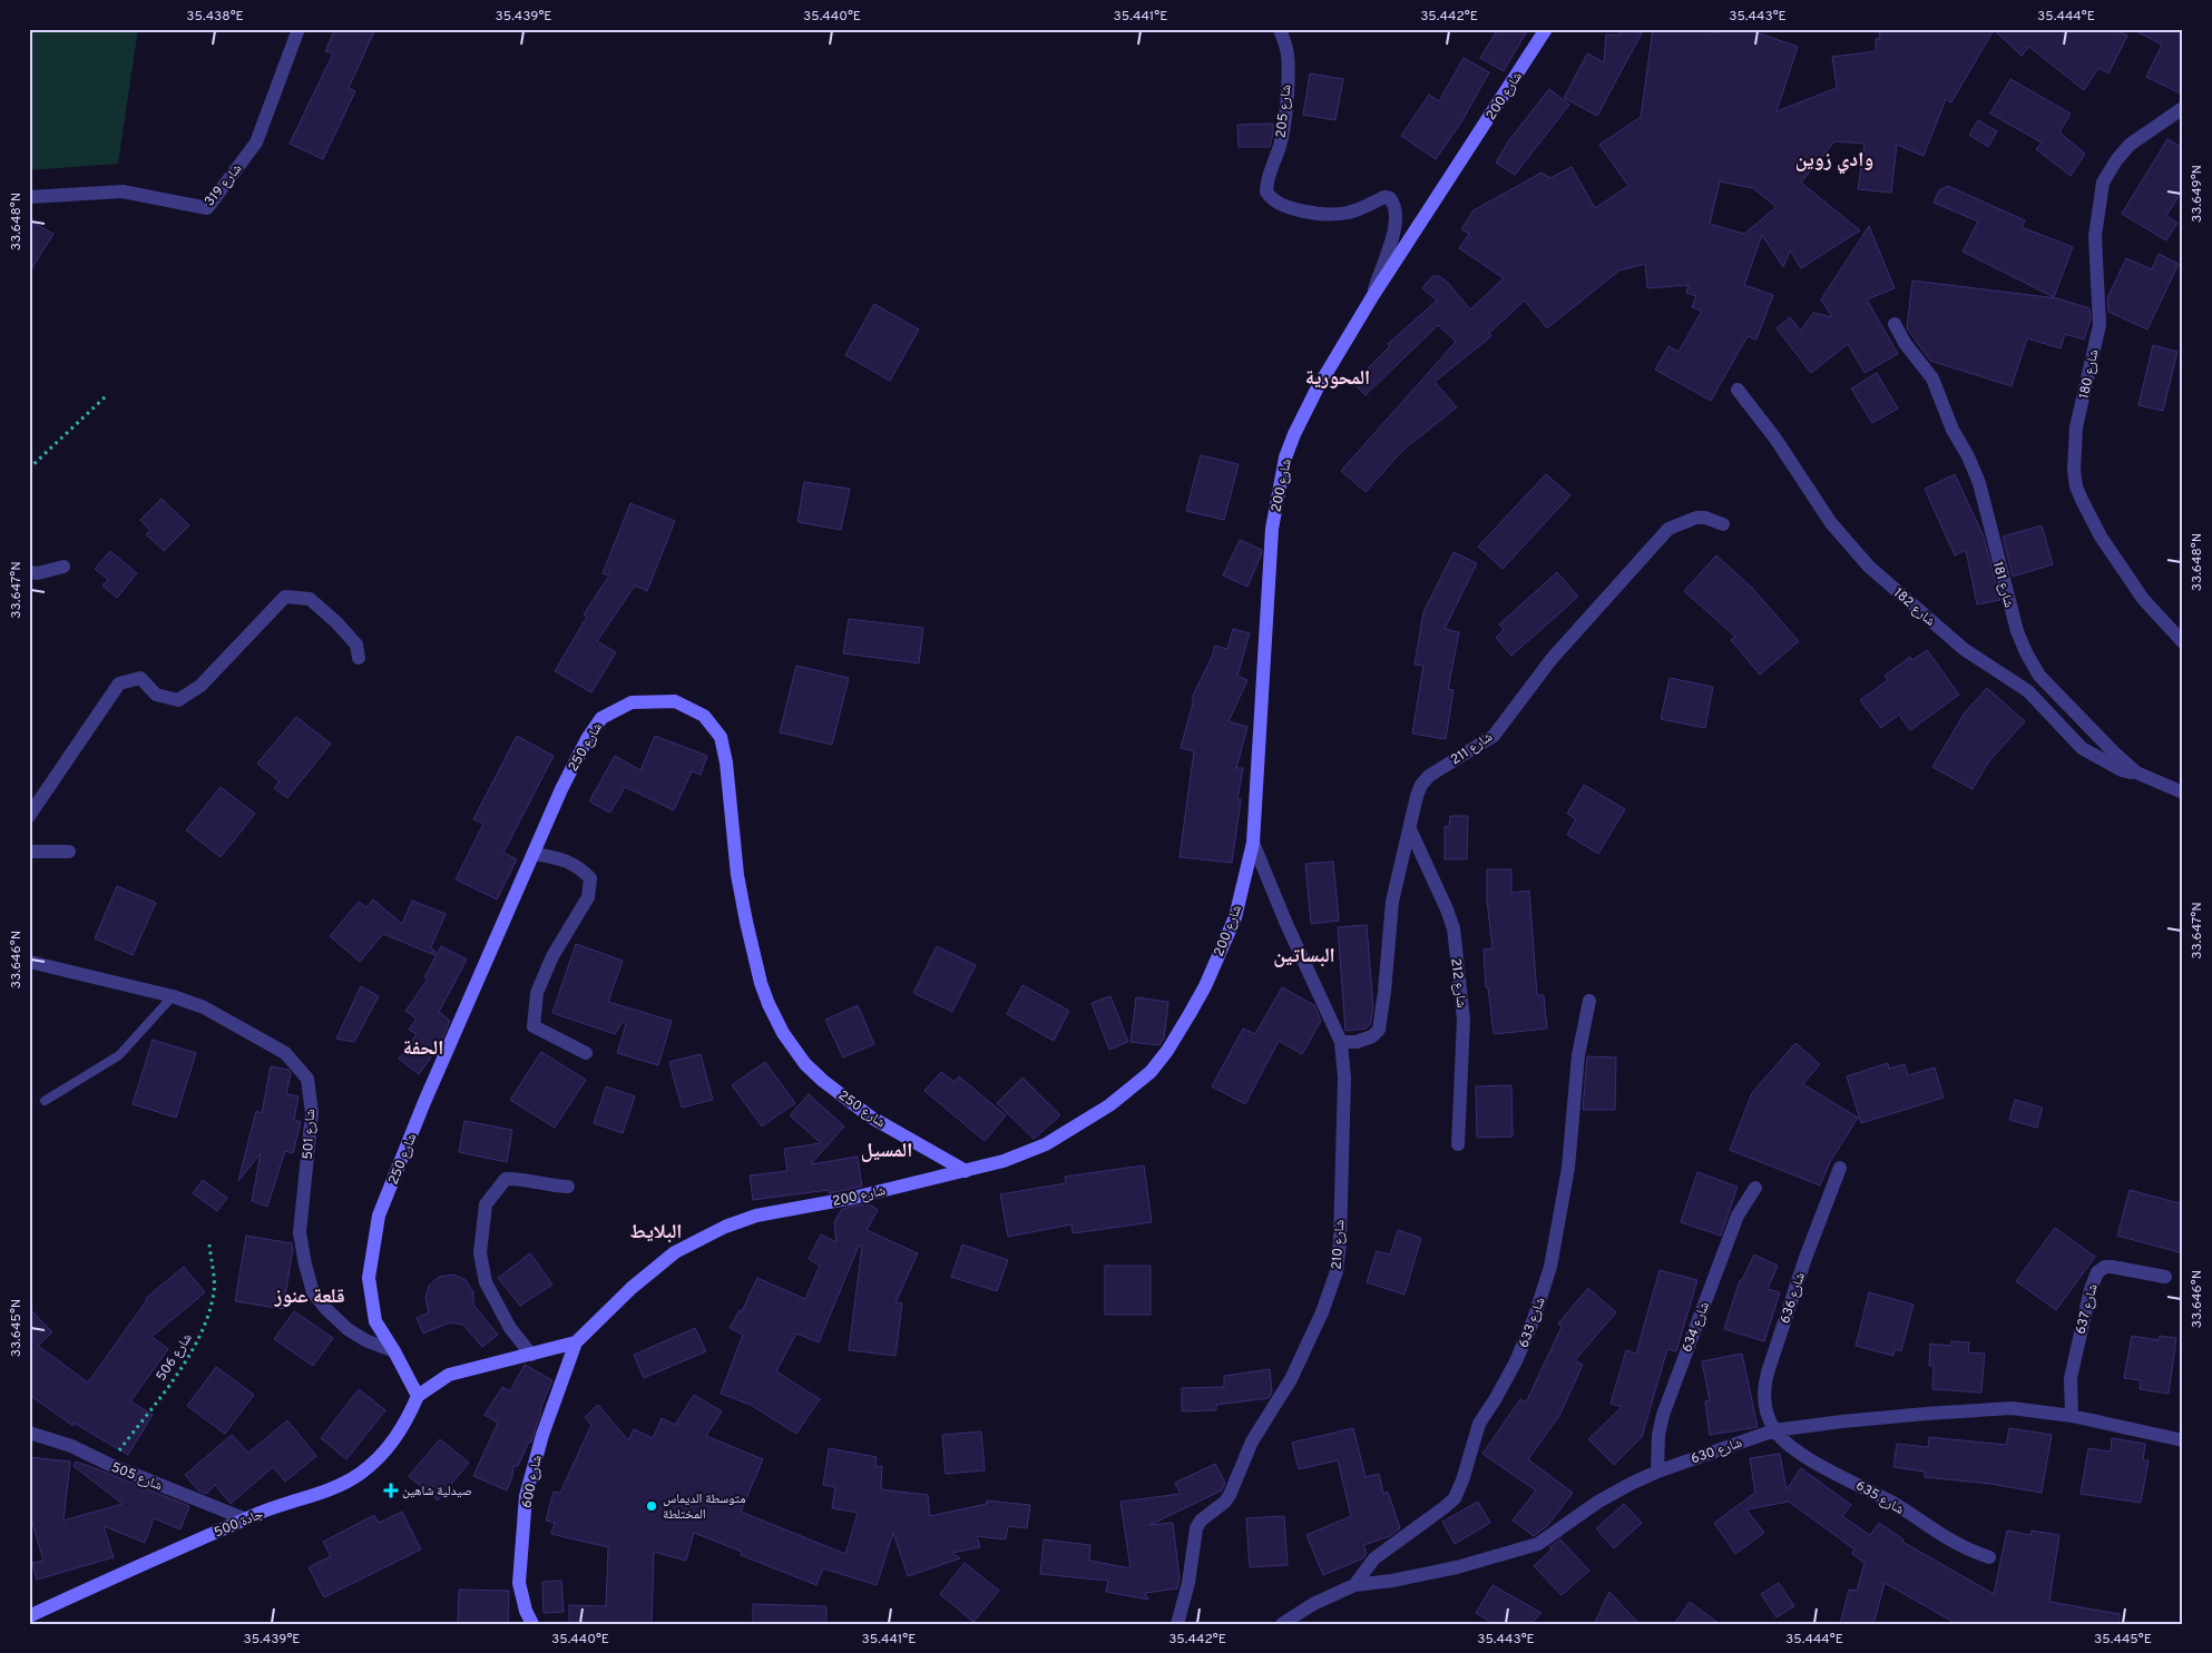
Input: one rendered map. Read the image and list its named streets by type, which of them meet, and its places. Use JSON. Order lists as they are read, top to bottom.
{
  "streets": {
    "main road": [
      "شارع 200",
      "شارع 250",
      "شارع 600",
      "جادة 500"
    ],
    "street": [
      "شارع 205",
      "شارع 319",
      "شارع 180",
      "شارع 181",
      "شارع 182",
      "شارع 211",
      "شارع 212",
      "شارع 501",
      "شارع 210",
      "شارع 636",
      "شارع 637",
      "شارع 633",
      "شارع 634",
      "شارع 630",
      "شارع 505",
      "شارع 635"
    ],
    "path": ["شارع 506"]
  },
  "crossings": [
    ["شارع 200", "شارع 205"],
    ["شارع 200", "شارع 250"],
    ["شارع 200", "شارع 210"],
    ["شارع 200", "شارع 600"],
    ["شارع 200", "جادة 500"],
    ["شارع 181", "شارع 182"],
    ["شارع 250", "شارع 501"],
    ["شارع 250", "جادة 500"],
    ["شارع 211", "شارع 212"],
    ["شارع 211", "شارع 210"],
    ["شارع 636", "شارع 630"],
    ["شارع 636", "شارع 635"],
    ["شارع 637", "شارع 630"],
    ["شارع 633", "شارع 630"],
    ["شارع 634", "شارع 630"],
    ["شارع 506", "شارع 505"],
    ["شارع 630", "شارع 635"],
    ["شارع 505", "جادة 500"]
  ],
  "districts": [
    "وادي زوين",
    "المحورية",
    "البساتين",
    "الحفة",
    "المسيل",
    "البلايط",
    "قلعة عنوز"
  ],
  "places": {
    "health": ["صيدلية شاهين"],
    "other": ["متوسطة الديماس المختلطة"]
  },
  "coordinates": [
    "35.438°E",
    "35.439°E",
    "35.440°E",
    "35.441°E",
    "35.442°E",
    "35.443°E",
    "35.444°E",
    "33.649°N",
    "33.648°N",
    "33.647°N",
    "33.646°N",
    "33.645°N",
    "35.445°E"
  ]
}
